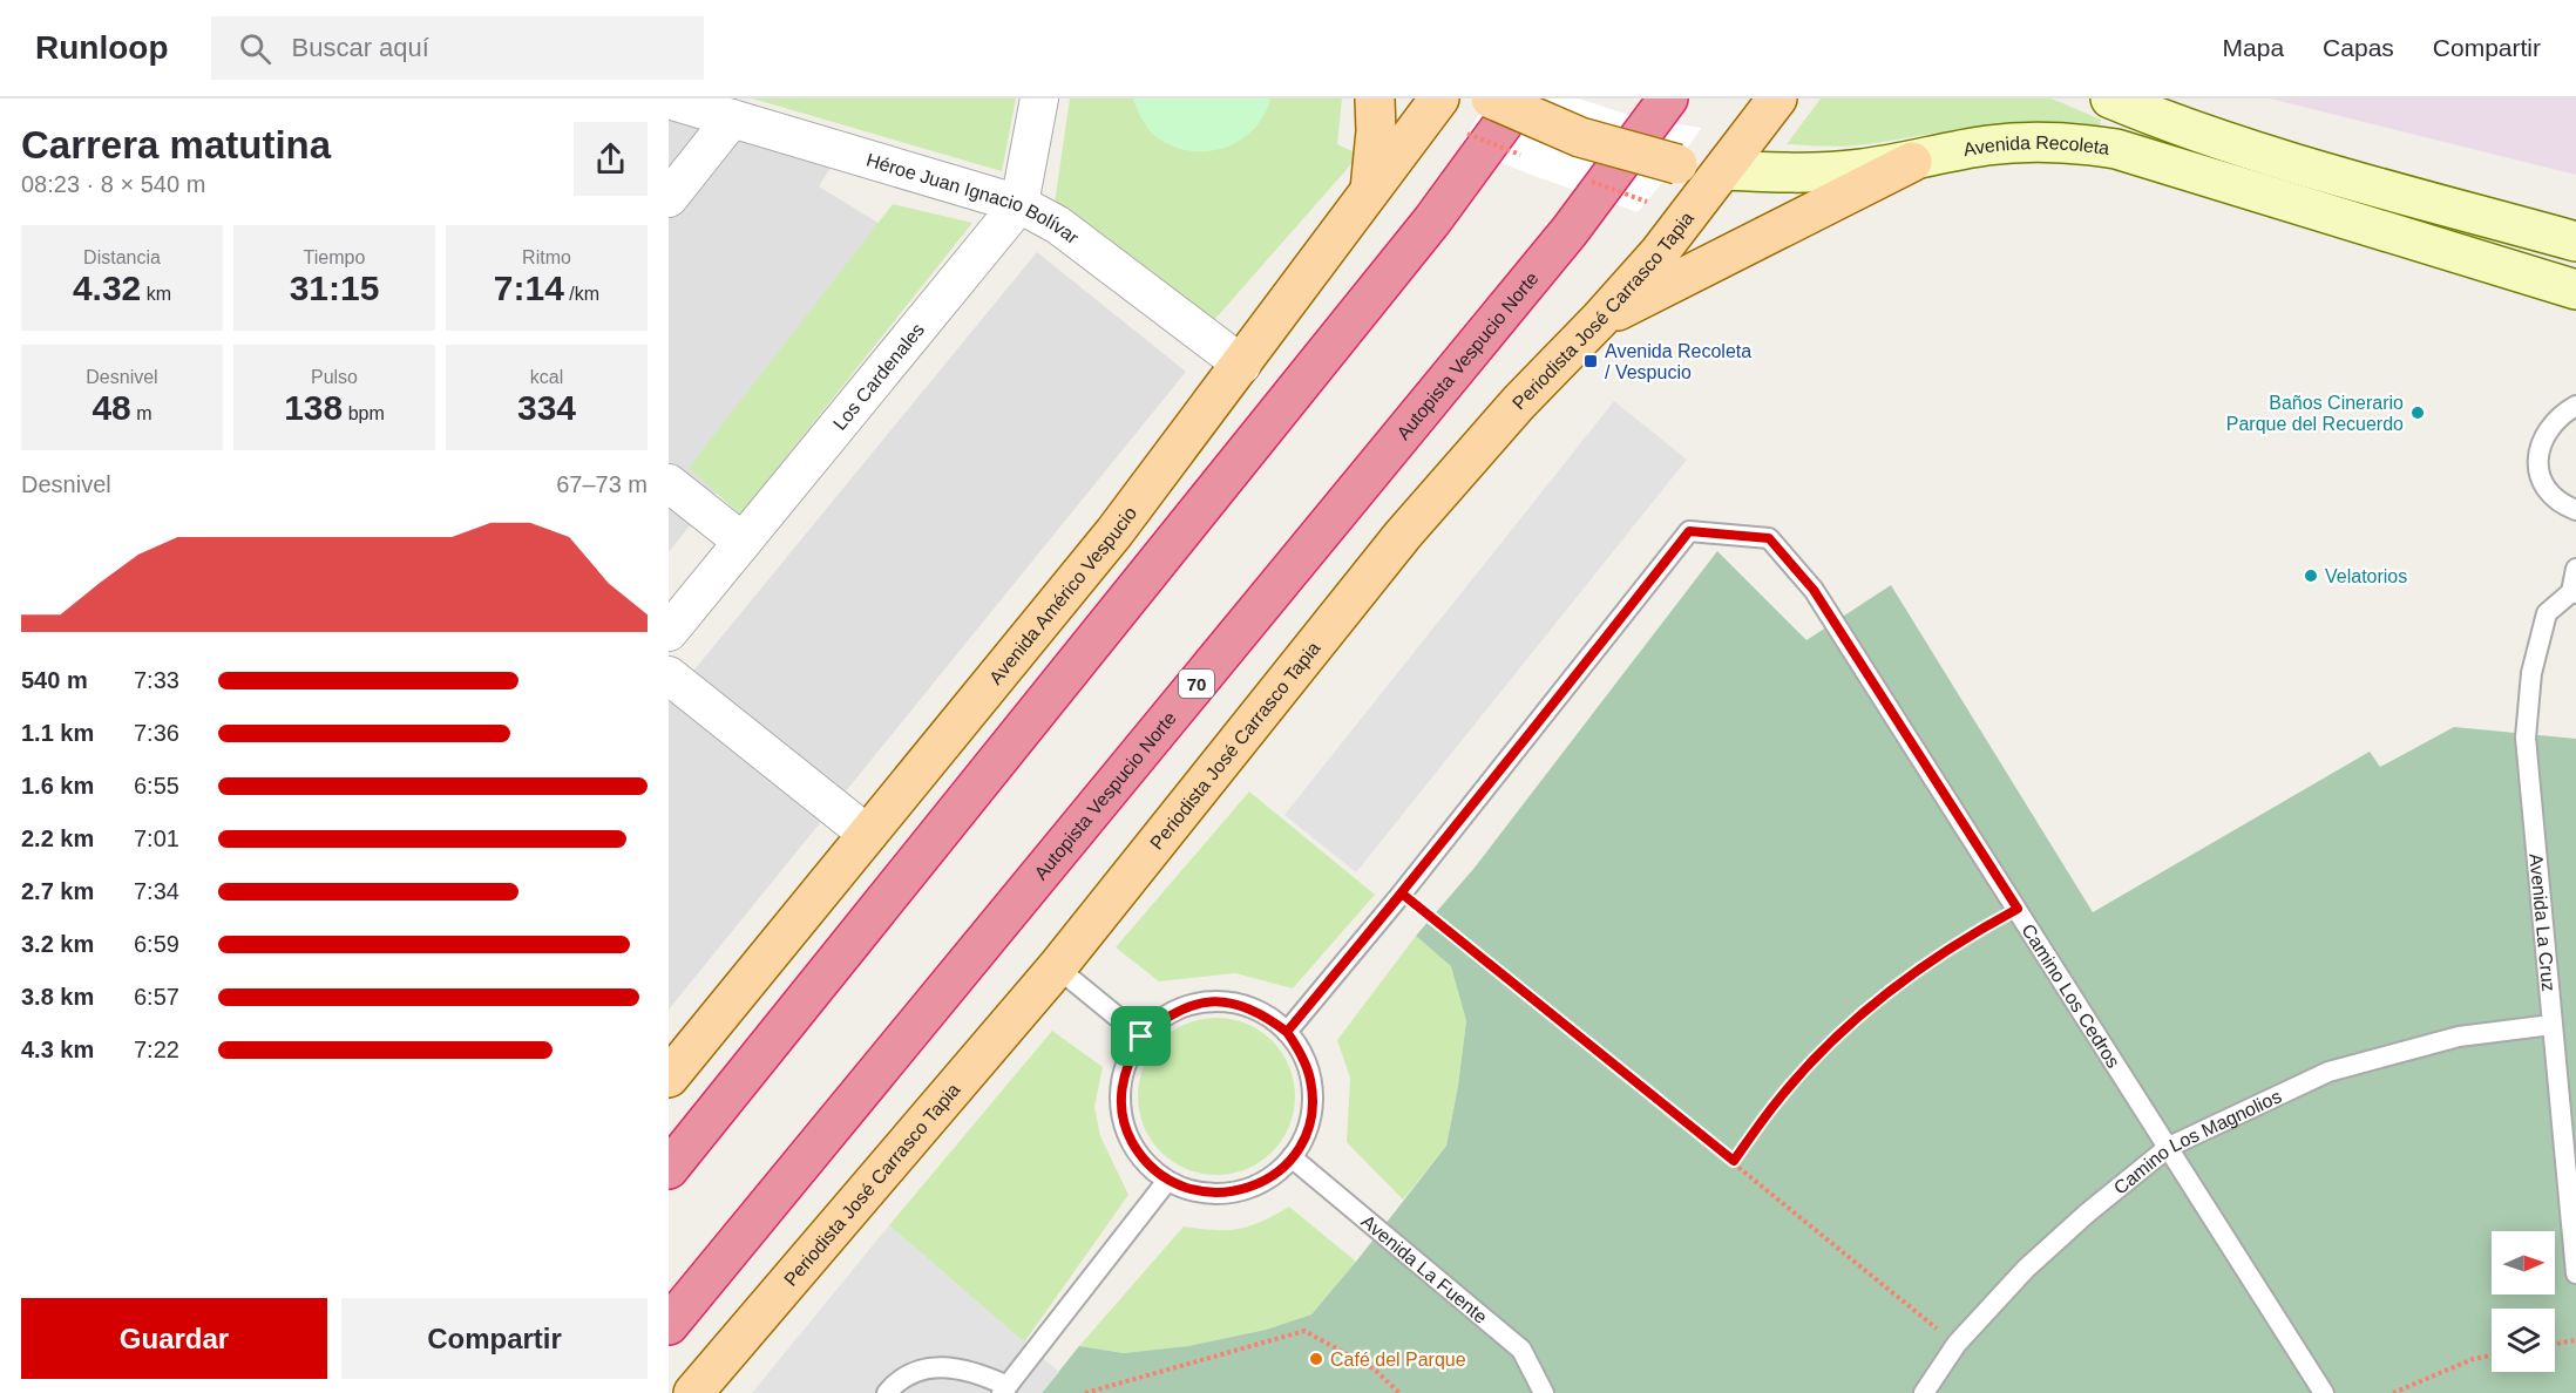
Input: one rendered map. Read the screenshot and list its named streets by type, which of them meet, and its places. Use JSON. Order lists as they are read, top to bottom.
{
  "streets": {
    "highway": ["Autopista Vespucio Norte", "70"],
    "main road": ["Avenida Recoleta", "Periodista José Carrasco Tapia", "Avenida Américo Vespucio"],
    "street": ["Héroe Juan Ignacio Bolívar", "Los Cardenales"],
    "lane": [
      "Avenida La Cruz",
      "Camino Los Cedros",
      "Camino Los Magnolios",
      "Avenida La Fuente"
    ]
  },
  "crossings": [
    ["Avenida Recoleta", "Periodista José Carrasco Tapia"],
    ["Héroe Juan Ignacio Bolívar", "Los Cardenales"],
    ["Héroe Juan Ignacio Bolívar", "Avenida Américo Vespucio"],
    ["Avenida La Cruz", "Camino Los Magnolios"],
    ["Camino Los Cedros", "Camino Los Magnolios"],
    ["Camino Los Cedros", "Avenida La Fuente"]
  ],
  "places": {
    "transit": ["Avenida Recoleta / Vespucio"],
    "other": ["Baños Cinerario Parque del Recuerdo", "Velatorios", "Café del Parque"]
  },
  "north": "right",
  "page": {
    "header": "Runloop",
    "search": "Buscar aquí",
    "nav": ["Mapa", "Capas", "Compartir"],
    "heading": ["Carrera matutina", "08:23 · 8 × 540 m"],
    "stats": [
      ["Distancia", "4.32 km"],
      ["Tiempo", "31:15"],
      ["Ritmo", "7:14 /km"],
      ["Desnivel", "48 m"],
      ["Pulso", "138 bpm"],
      ["kcal", "334"]
    ],
    "chart": ["Desnivel", "67–73 m"],
    "list": [
      {
        "name": "540 m",
        "note": "7:33"
      },
      {
        "name": "1.1 km",
        "note": "7:36"
      },
      {
        "name": "1.6 km",
        "note": "6:55"
      },
      {
        "name": "2.2 km",
        "note": "7:01"
      },
      {
        "name": "2.7 km",
        "note": "7:34"
      },
      {
        "name": "3.2 km",
        "note": "6:59"
      },
      {
        "name": "3.8 km",
        "note": "6:57"
      },
      {
        "name": "4.3 km",
        "note": "7:22"
      }
    ],
    "buttons": ["Guardar", "Compartir"]
  }
}
